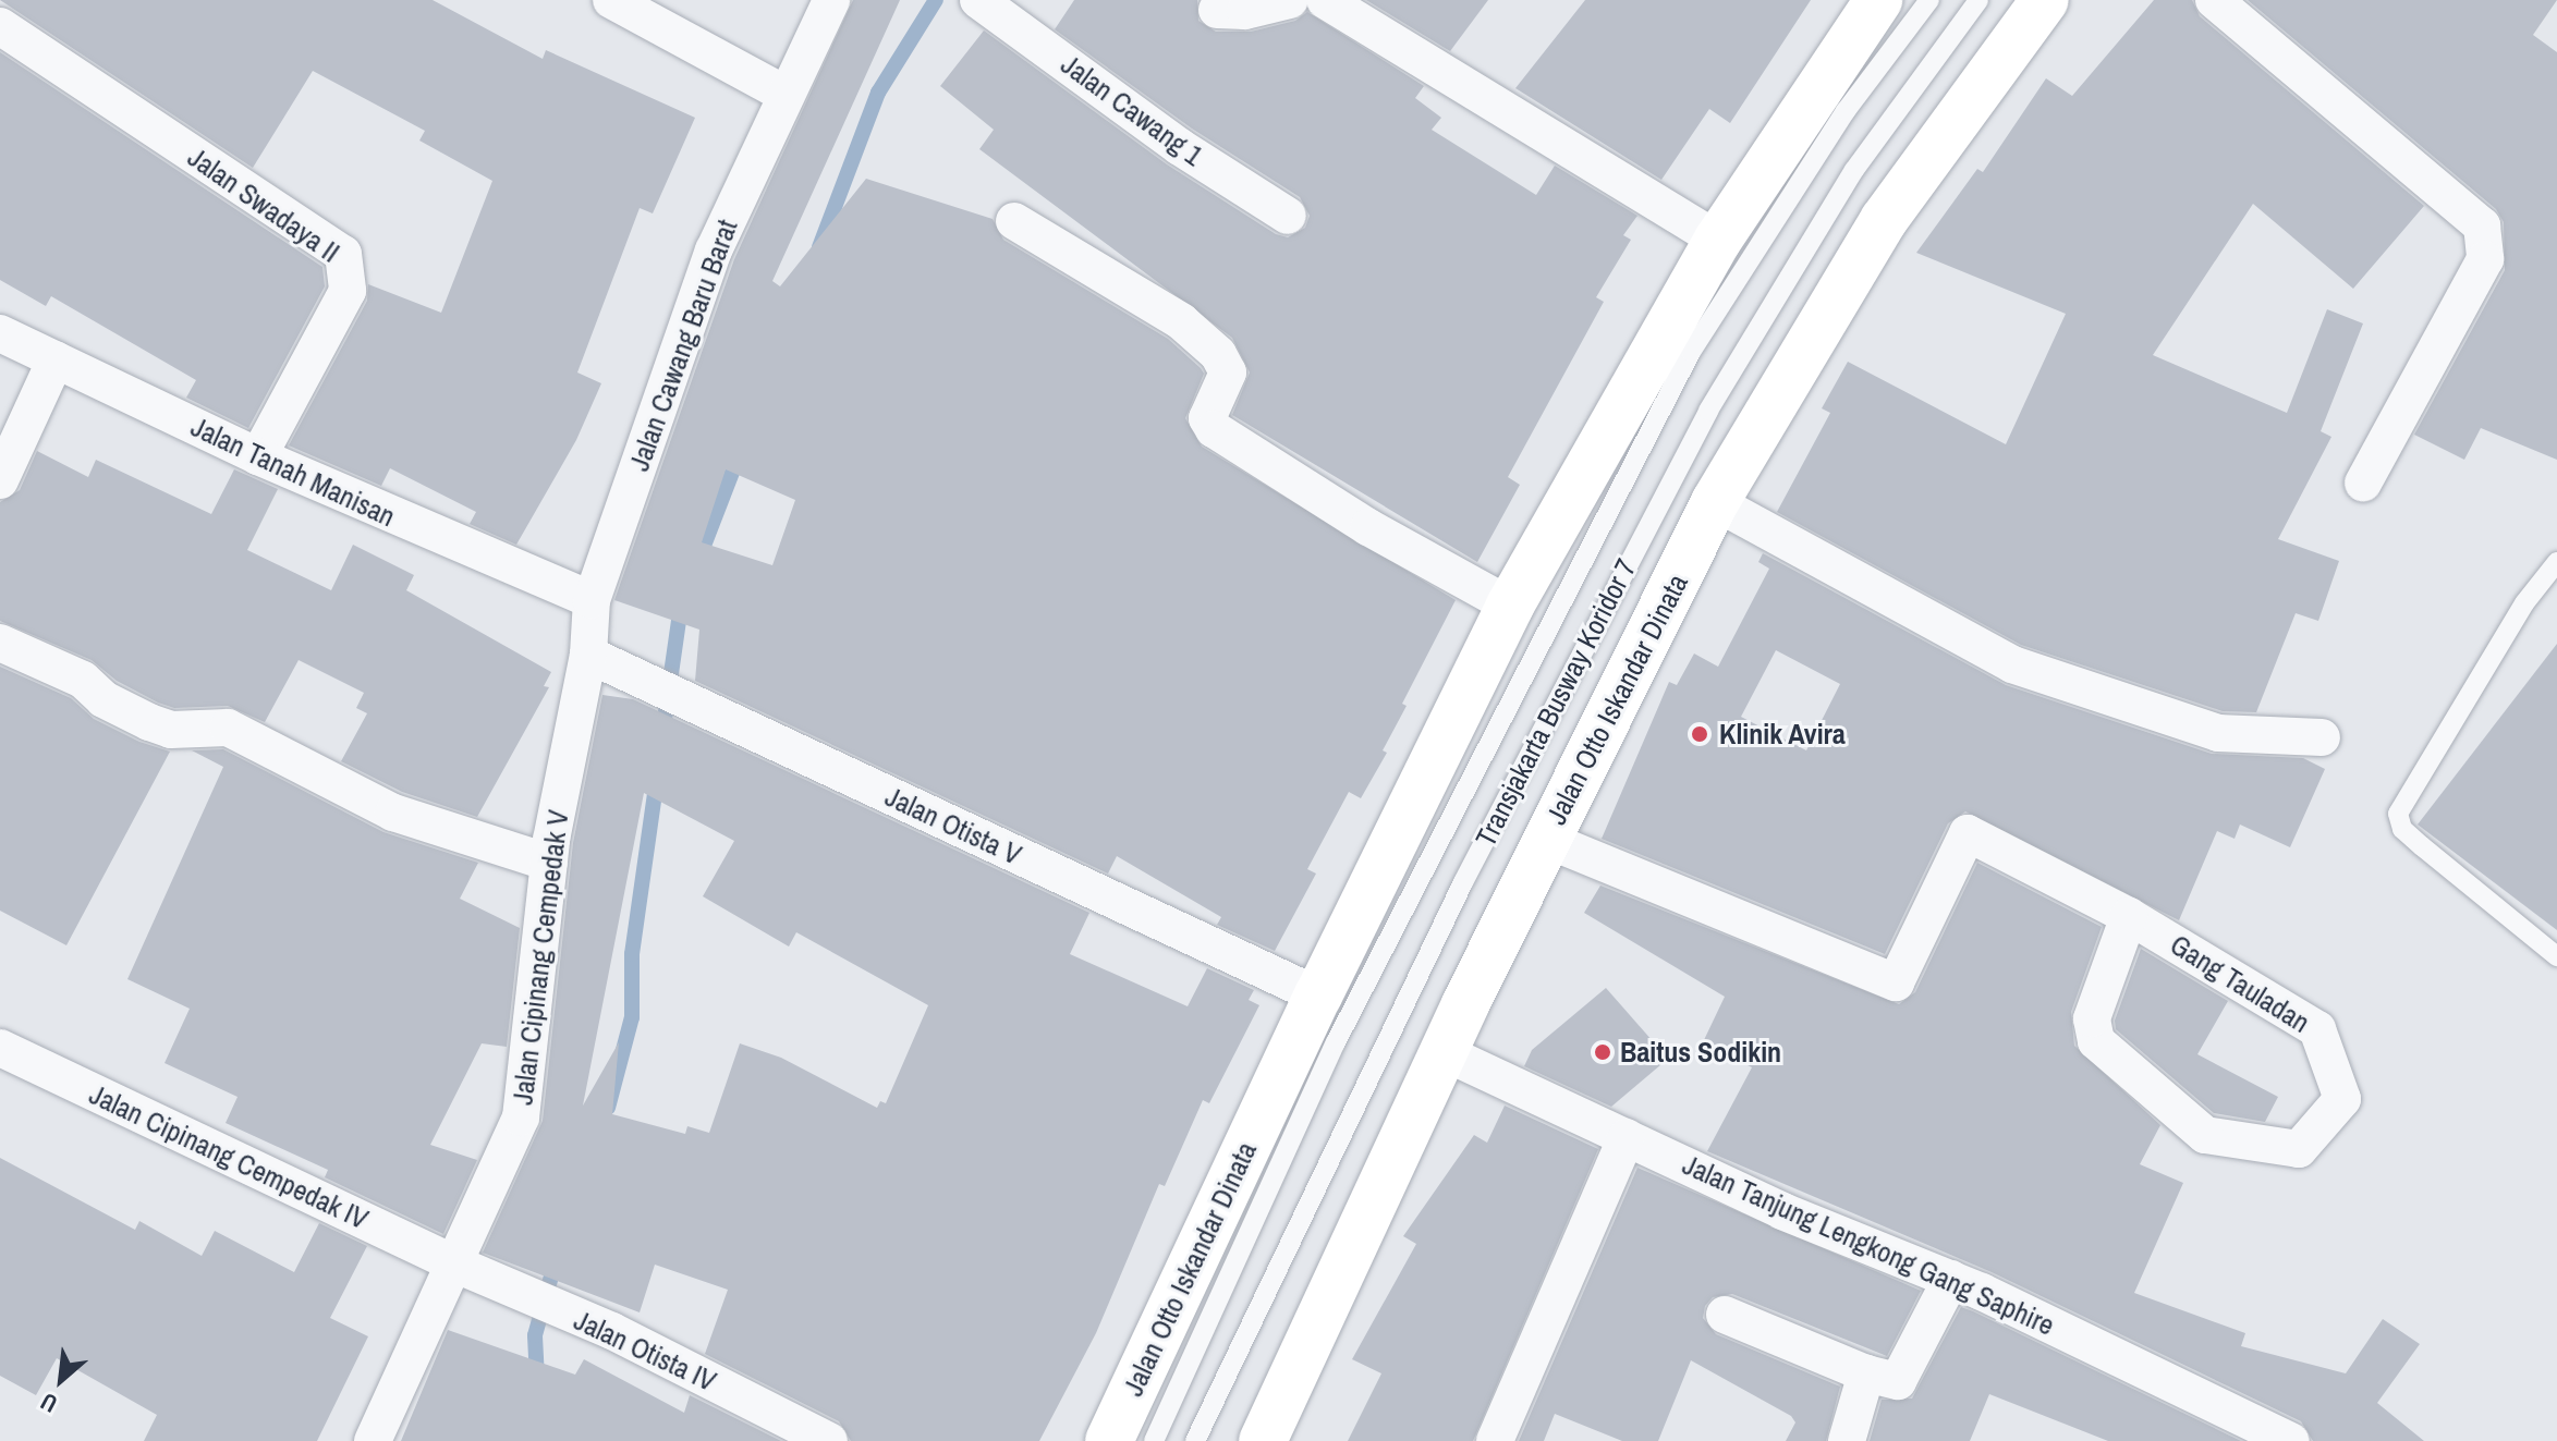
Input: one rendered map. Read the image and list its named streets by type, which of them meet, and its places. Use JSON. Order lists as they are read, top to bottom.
{
  "streets": {
    "main road": ["Jalan Otto Iskandar Dinata"],
    "street": [
      "Jalan Cawang 1",
      "Jalan Swadaya II",
      "Jalan Cawang Baru Barat",
      "Jalan Tanah Manisan",
      "Jalan Otista V",
      "Jalan Cipinang Cempedak V",
      "Gang Tauladan",
      "Jalan Cipinang Cempedak IV",
      "Jalan Tanjung Lengkong Gang Saphire",
      "Jalan Otista IV"
    ],
    "lane": ["Transjakarta Busway Koridor 7"]
  },
  "crossings": [
    ["Jalan Swadaya II", "Jalan Tanah Manisan"],
    ["Jalan Cawang Baru Barat", "Jalan Tanah Manisan"],
    ["Jalan Cawang Baru Barat", "Jalan Cipinang Cempedak V"],
    ["Jalan Tanah Manisan", "Jalan Cipinang Cempedak V"],
    ["Jalan Otto Iskandar Dinata", "Jalan Otista V"],
    ["Jalan Otto Iskandar Dinata", "Gang Tauladan"],
    ["Jalan Otto Iskandar Dinata", "Jalan Tanjung Lengkong Gang Saphire"],
    ["Jalan Otista V", "Jalan Cipinang Cempedak V"],
    ["Jalan Cipinang Cempedak V", "Jalan Cipinang Cempedak IV"],
    ["Jalan Cipinang Cempedak V", "Jalan Otista IV"],
    ["Jalan Cipinang Cempedak IV", "Jalan Otista IV"]
  ],
  "places": ["Klinik Avira", "Baitus Sodikin"],
  "north": "bottom left"
}
